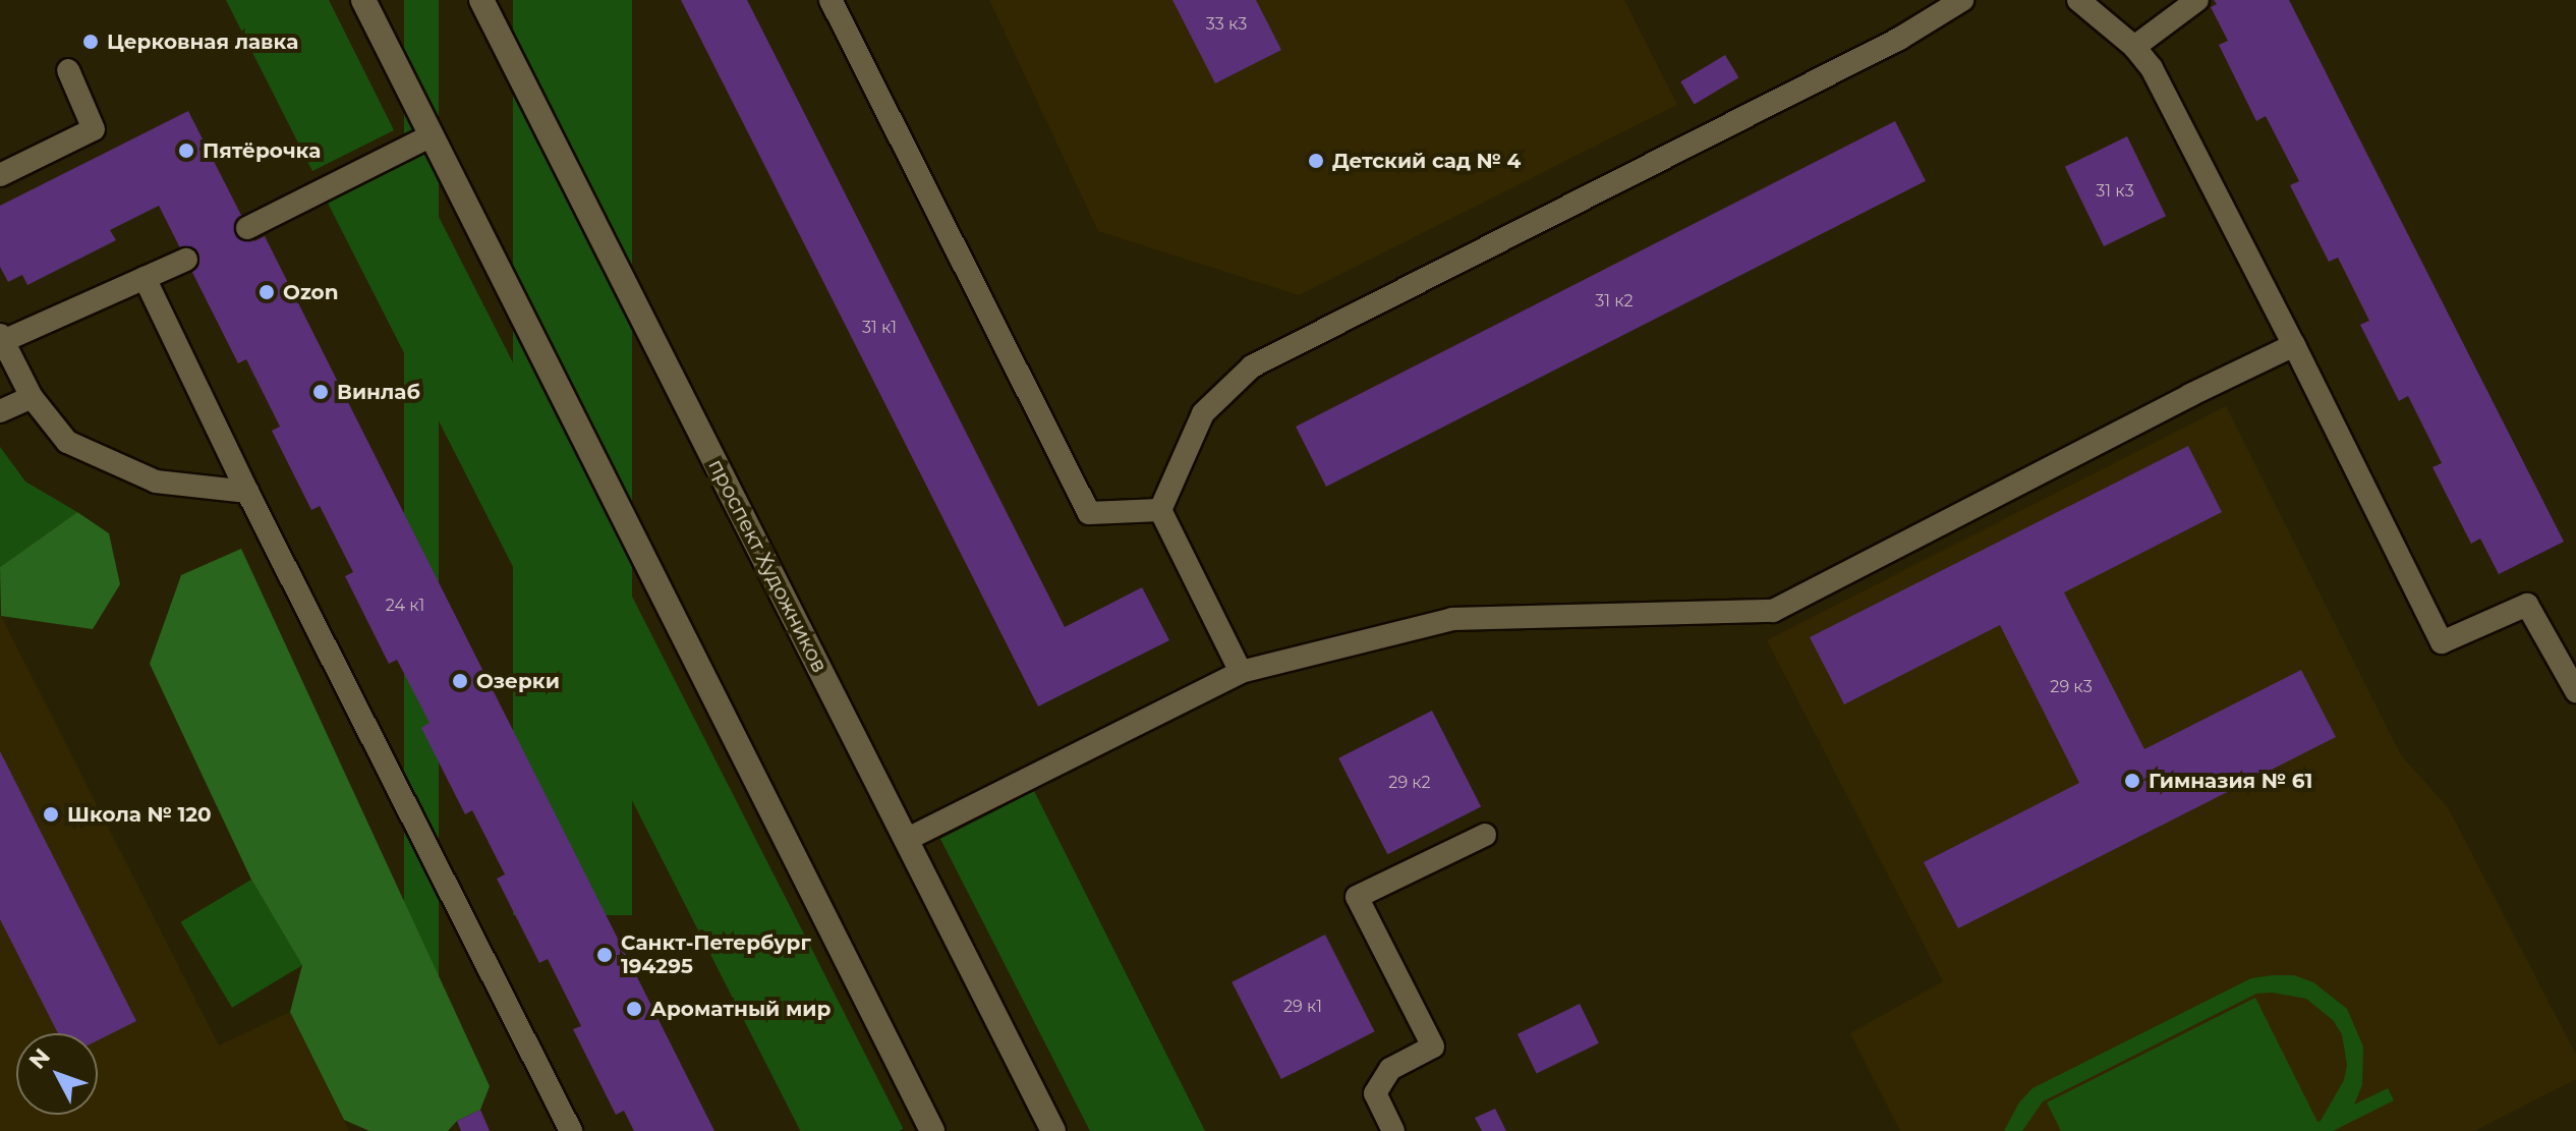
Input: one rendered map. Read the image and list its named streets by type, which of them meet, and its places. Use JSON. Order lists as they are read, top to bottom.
{
  "streets": {
    "street": ["проспект Художников"]
  },
  "places": [
    "Церковная лавка",
    "Пятёрочка",
    "Детский сад № 4",
    "Ozon",
    "Винлаб",
    "Озерки",
    "Гимназия № 61",
    "Школа № 120",
    "Санкт-Петербург 194295",
    "Ароматный мир"
  ],
  "house_numbers": [
    "33 к3",
    "31 к3",
    "31 к2",
    "31 к1",
    "24 к1",
    "29 к3",
    "29 к2",
    "29 к1"
  ],
  "north": "top left"
}
